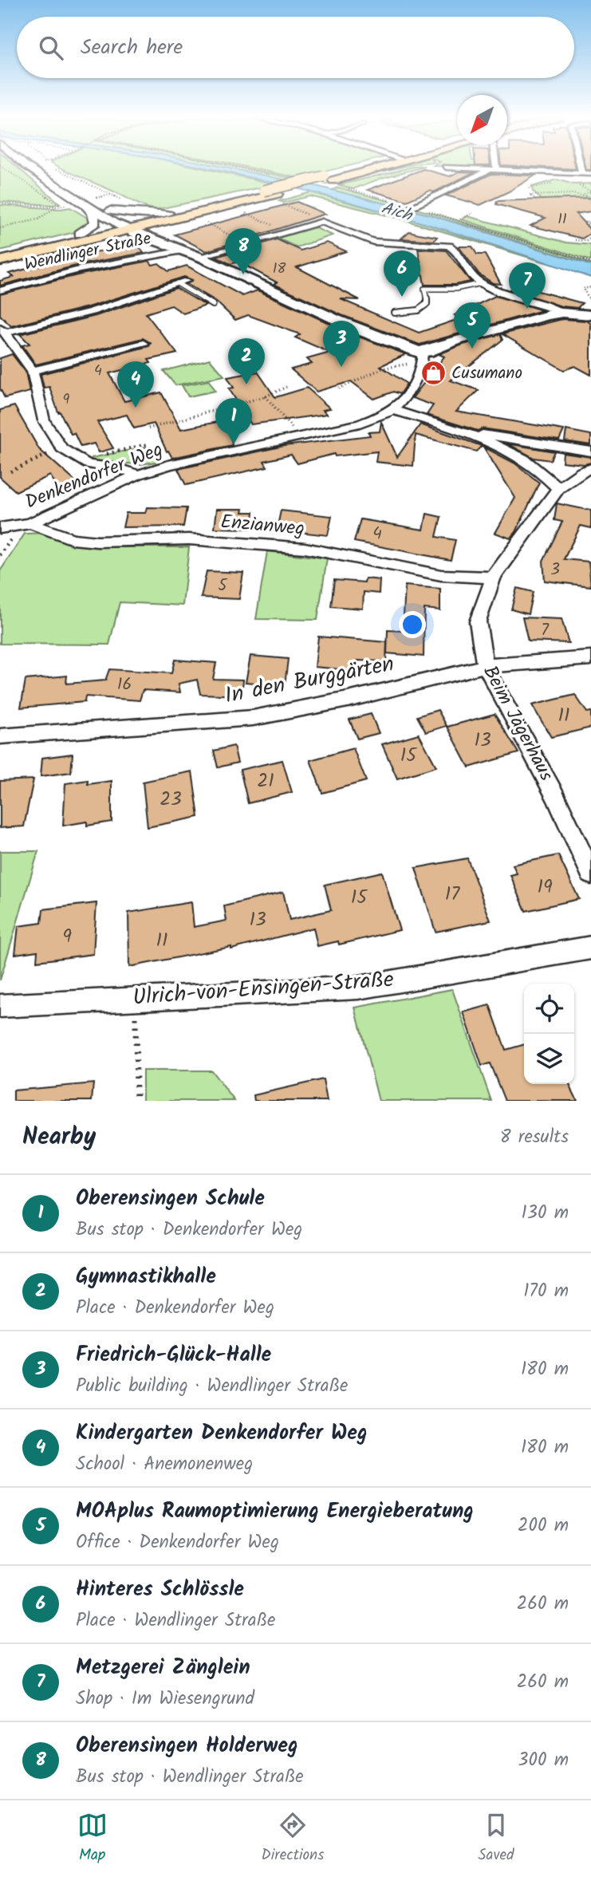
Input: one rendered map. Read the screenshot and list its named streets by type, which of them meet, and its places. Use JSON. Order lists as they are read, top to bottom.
{
  "streets": {
    "main road": ["Wendlinger Straße"],
    "street": [
      "Denkendorfer Weg",
      "Enzianweg",
      "In den Burggärten",
      "Beim Jägerhaus",
      "Ulrich-von-Ensingen-Straße"
    ]
  },
  "crossings": [
    ["Denkendorfer Weg", "Enzianweg"],
    ["Enzianweg", "Beim Jägerhaus"],
    ["In den Burggärten", "Beim Jägerhaus"]
  ],
  "water": ["Aich"],
  "places": {
    "shop": ["Cusumano"]
  },
  "house_numbers": [
    "11",
    "18",
    "4",
    "9",
    "4",
    "3",
    "5",
    "7",
    "16",
    "11",
    "13",
    "15",
    "21",
    "23",
    "19",
    "17",
    "15",
    "13",
    "9",
    "11"
  ],
  "north": "bottom left",
  "page": {
    "search": "Search here",
    "pins": [
      "8",
      "6",
      "7",
      "5",
      "3",
      "2",
      "4",
      "1"
    ],
    "heading": ["Nearby", "8 results"],
    "list": [
      {
        "mark": "1",
        "name": "Oberensingen Schule",
        "note": "Bus stop · Denkendorfer Weg",
        "value": "130 m"
      },
      {
        "mark": "2",
        "name": "Gymnastikhalle",
        "note": "Place · Denkendorfer Weg",
        "value": "170 m"
      },
      {
        "mark": "3",
        "name": "Friedrich-Glück-Halle",
        "note": "Public building · Wendlinger Straße",
        "value": "180 m"
      },
      {
        "mark": "4",
        "name": "Kindergarten Denkendorfer Weg",
        "note": "School · Anemonenweg",
        "value": "180 m"
      },
      {
        "mark": "5",
        "name": "MOAplus Raumoptimierung Energieberatung",
        "note": "Office · Denkendorfer Weg",
        "value": "200 m"
      },
      {
        "mark": "6",
        "name": "Hinteres Schlössle",
        "note": "Place · Wendlinger Straße",
        "value": "260 m"
      },
      {
        "mark": "7",
        "name": "Metzgerei Zänglein",
        "note": "Shop · Im Wiesengrund",
        "value": "260 m"
      },
      {
        "mark": "8",
        "name": "Oberensingen Holderweg",
        "note": "Bus stop · Wendlinger Straße",
        "value": "300 m"
      }
    ],
    "nav": ["Map", "Directions", "Saved"]
  }
}
